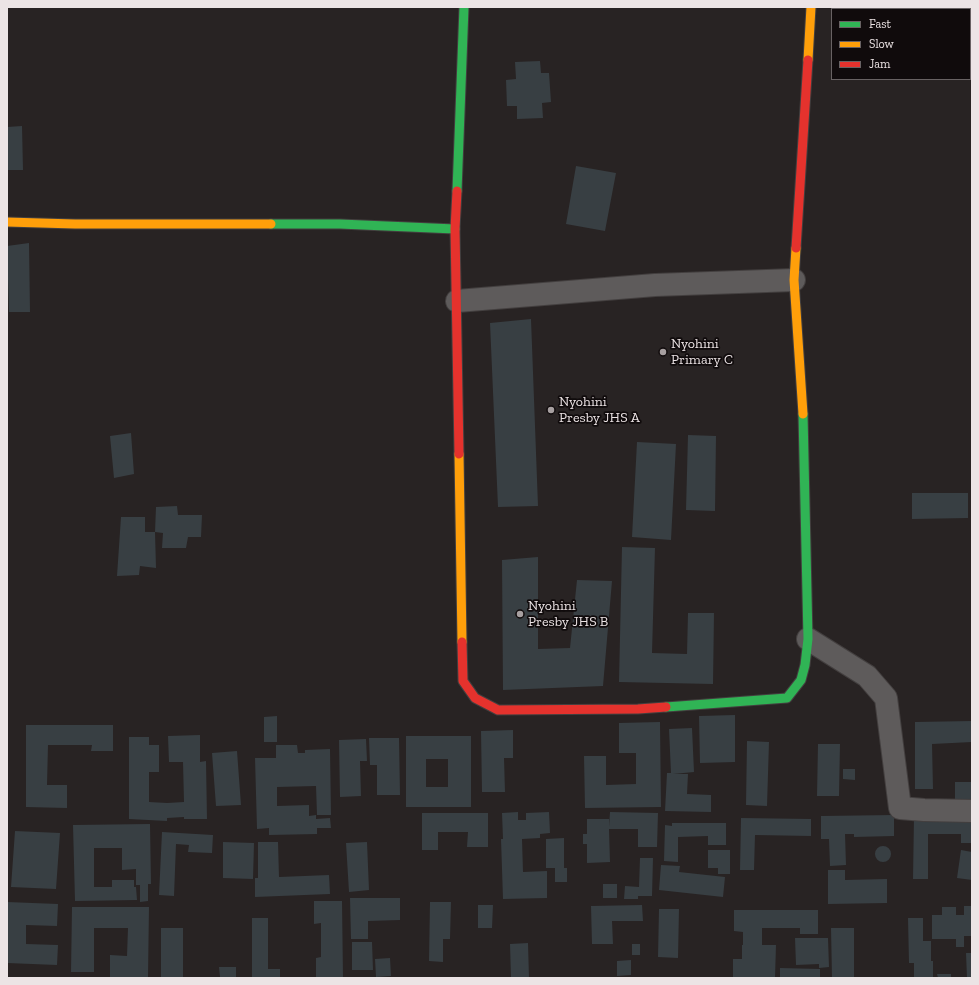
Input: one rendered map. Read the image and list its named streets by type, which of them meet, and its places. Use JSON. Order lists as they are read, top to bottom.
{
  "places": ["Nyohini Primary C", "Nyohini Presby JHS A", "Nyohini Presby JHS B"],
  "legend": ["Fast", "Slow", "Jam"]
}
